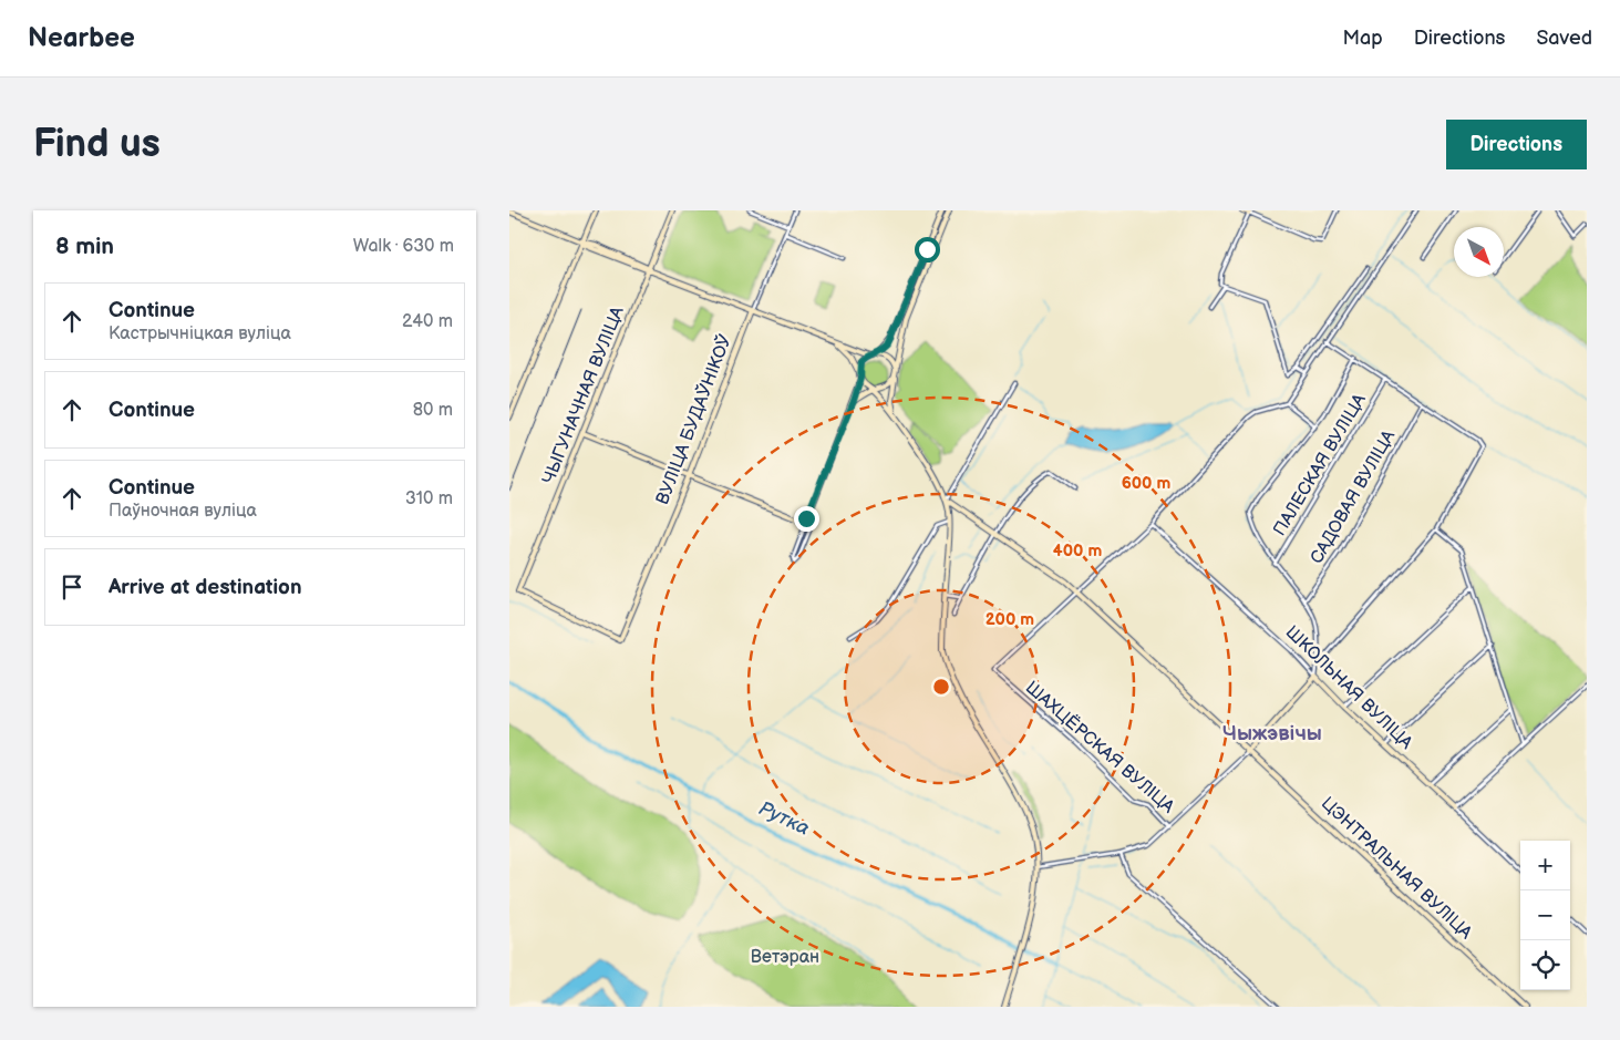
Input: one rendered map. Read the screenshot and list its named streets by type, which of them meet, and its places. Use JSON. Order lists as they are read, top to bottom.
{
  "streets": {
    "street": [
      "ЧЫГУНАЧНАЯ ВУЛІЦА",
      "ВУЛІЦА БУДАЎНІКОЎ",
      "ПАЛЕСКАЯ ВУЛІЦА",
      "САДОВАЯ ВУЛІЦА",
      "ШКОЛЬНАЯ ВУЛІЦА",
      "ШАХЦЁРСКАЯ ВУЛІЦА",
      "ЦЭНТРАЛЬНАЯ ВУЛІЦА"
    ]
  },
  "crossings": [
    ["ЧЫГУНАЧНАЯ ВУЛІЦА", "ВУЛІЦА БУДАЎНІКОЎ"],
    ["ШАХЦЁРСКАЯ ВУЛІЦА", "ЦЭНТРАЛЬНАЯ ВУЛІЦА"]
  ],
  "districts": ["Чыжэвічы"],
  "water": ["Рутка"],
  "parks": ["Ветэран"],
  "north": "bottom right",
  "page": {
    "header": "Nearbee",
    "nav": ["Map", "Directions", "Saved"],
    "buttons": "Directions",
    "title": "Find us",
    "heading": ["8 min", "Walk · 630 m"],
    "list": [
      ["Continue", "Кастрычніцкая вуліца", "240 m"],
      ["Continue", "80 m"],
      ["Continue", "Паўночная вуліца", "310 m"],
      "Arrive at destination"
    ],
    "map_buttons": ["+", "−"]
  },
  "rings": ["600 m", "400 m", "200 m"]
}
